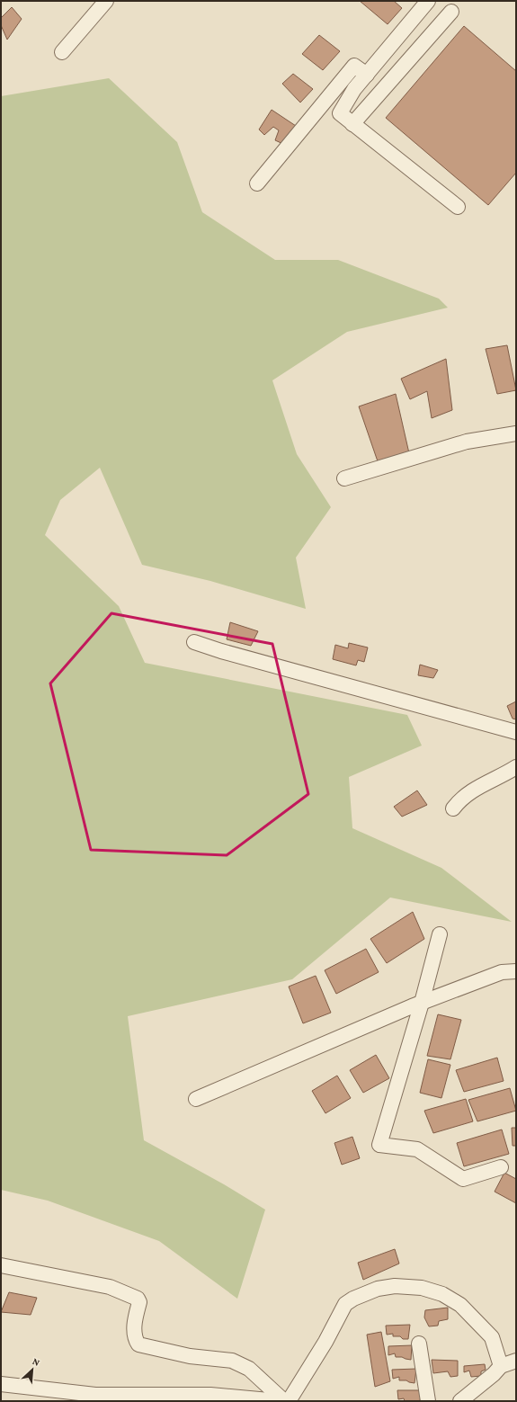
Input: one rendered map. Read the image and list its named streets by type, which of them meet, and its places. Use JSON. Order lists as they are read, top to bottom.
{
  "north": "top right"
}
